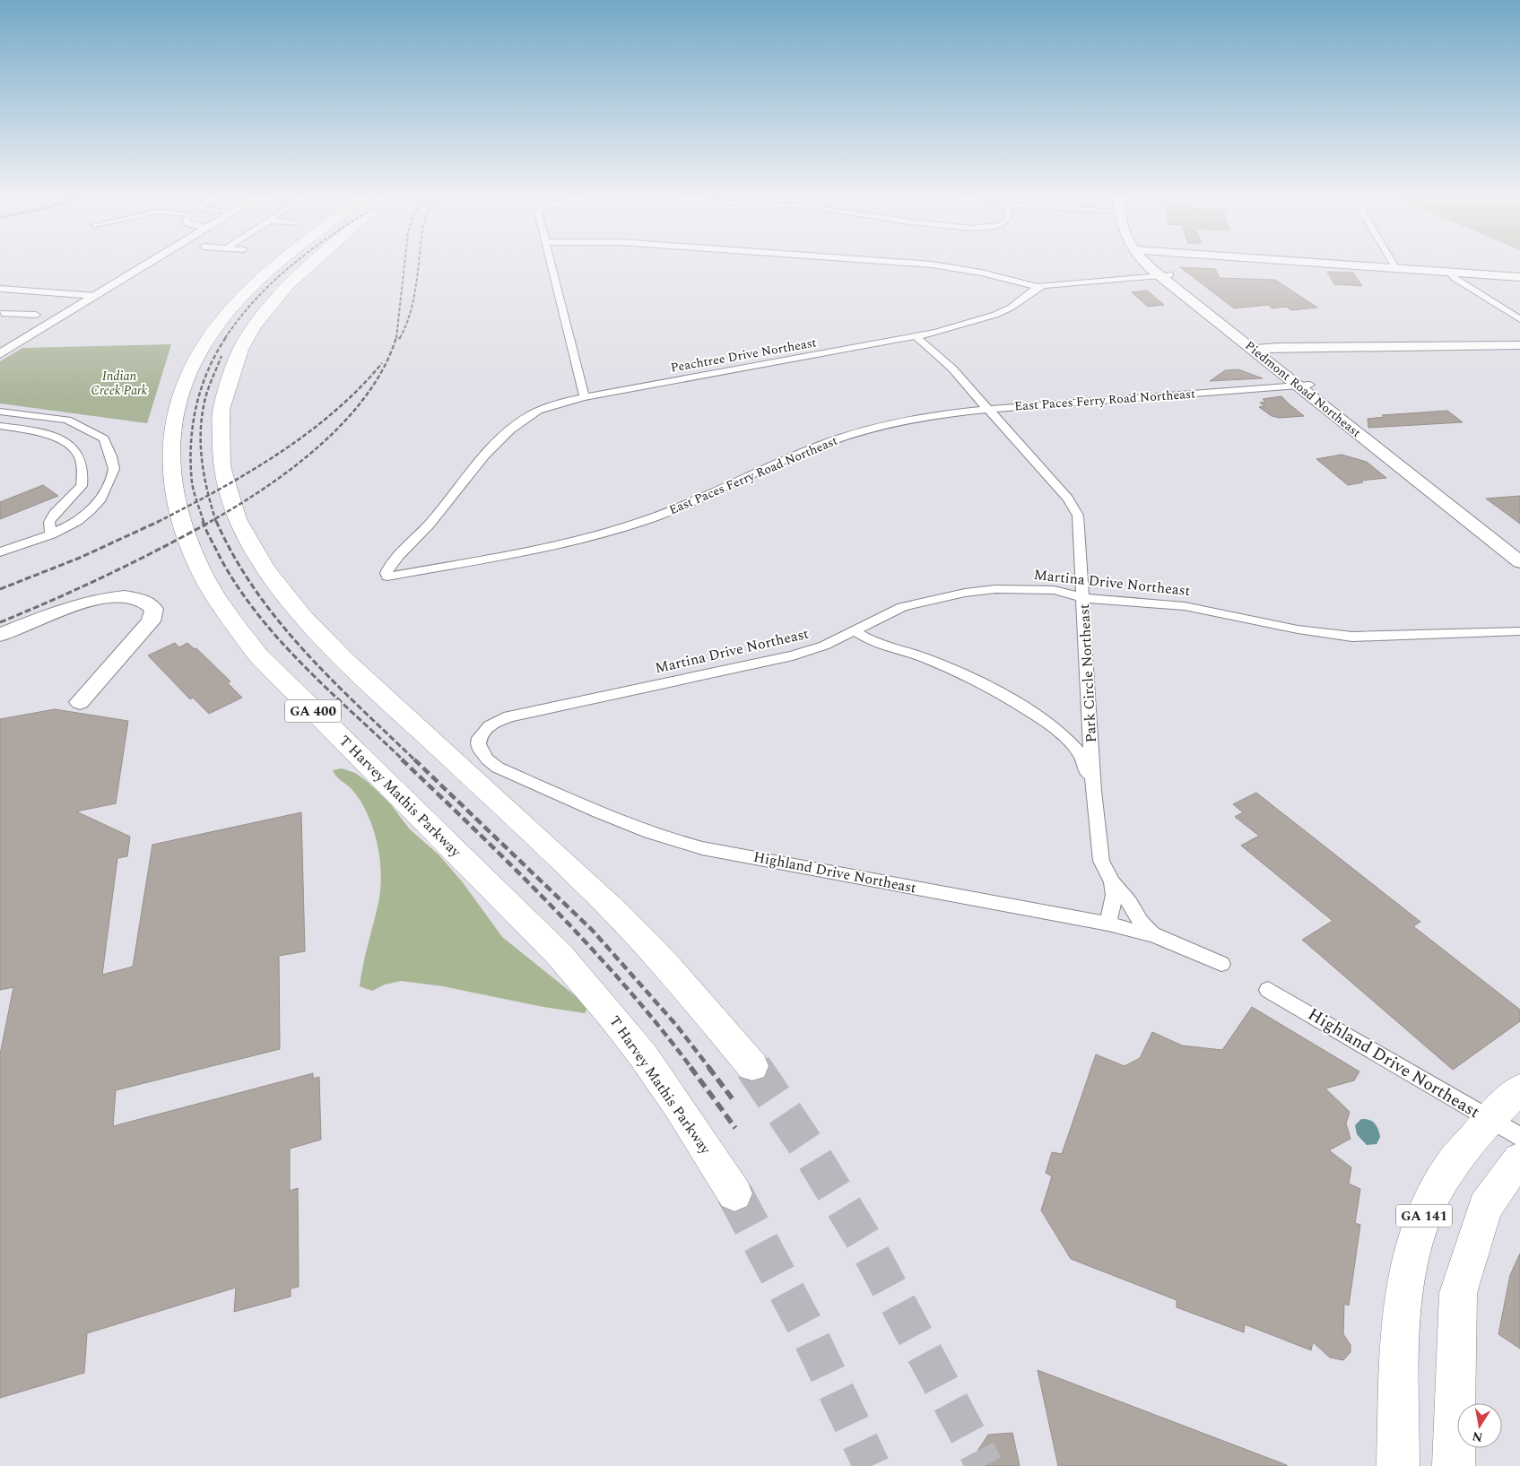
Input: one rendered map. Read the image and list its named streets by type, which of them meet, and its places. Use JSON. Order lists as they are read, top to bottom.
{
  "streets": {
    "highway": ["GA 400", "T Harvey Mathis Parkway", "GA 141"],
    "street": [
      "Peachtree Drive Northeast",
      "Piedmont Road Northeast",
      "East Paces Ferry Road Northeast",
      "Martina Drive Northeast",
      "Park Circle Northeast",
      "Highland Drive Northeast"
    ]
  },
  "crossings": [
    ["Peachtree Drive Northeast", "Piedmont Road Northeast"],
    ["Peachtree Drive Northeast", "East Paces Ferry Road Northeast"],
    ["Peachtree Drive Northeast", "Park Circle Northeast"],
    ["Piedmont Road Northeast", "East Paces Ferry Road Northeast"],
    ["East Paces Ferry Road Northeast", "Park Circle Northeast"],
    ["Martina Drive Northeast", "Park Circle Northeast"],
    ["Martina Drive Northeast", "Highland Drive Northeast"],
    ["Park Circle Northeast", "Highland Drive Northeast"],
    ["Highland Drive Northeast", "GA 141"]
  ],
  "parks": ["Indian Creek Park"],
  "north": "bottom"
}
